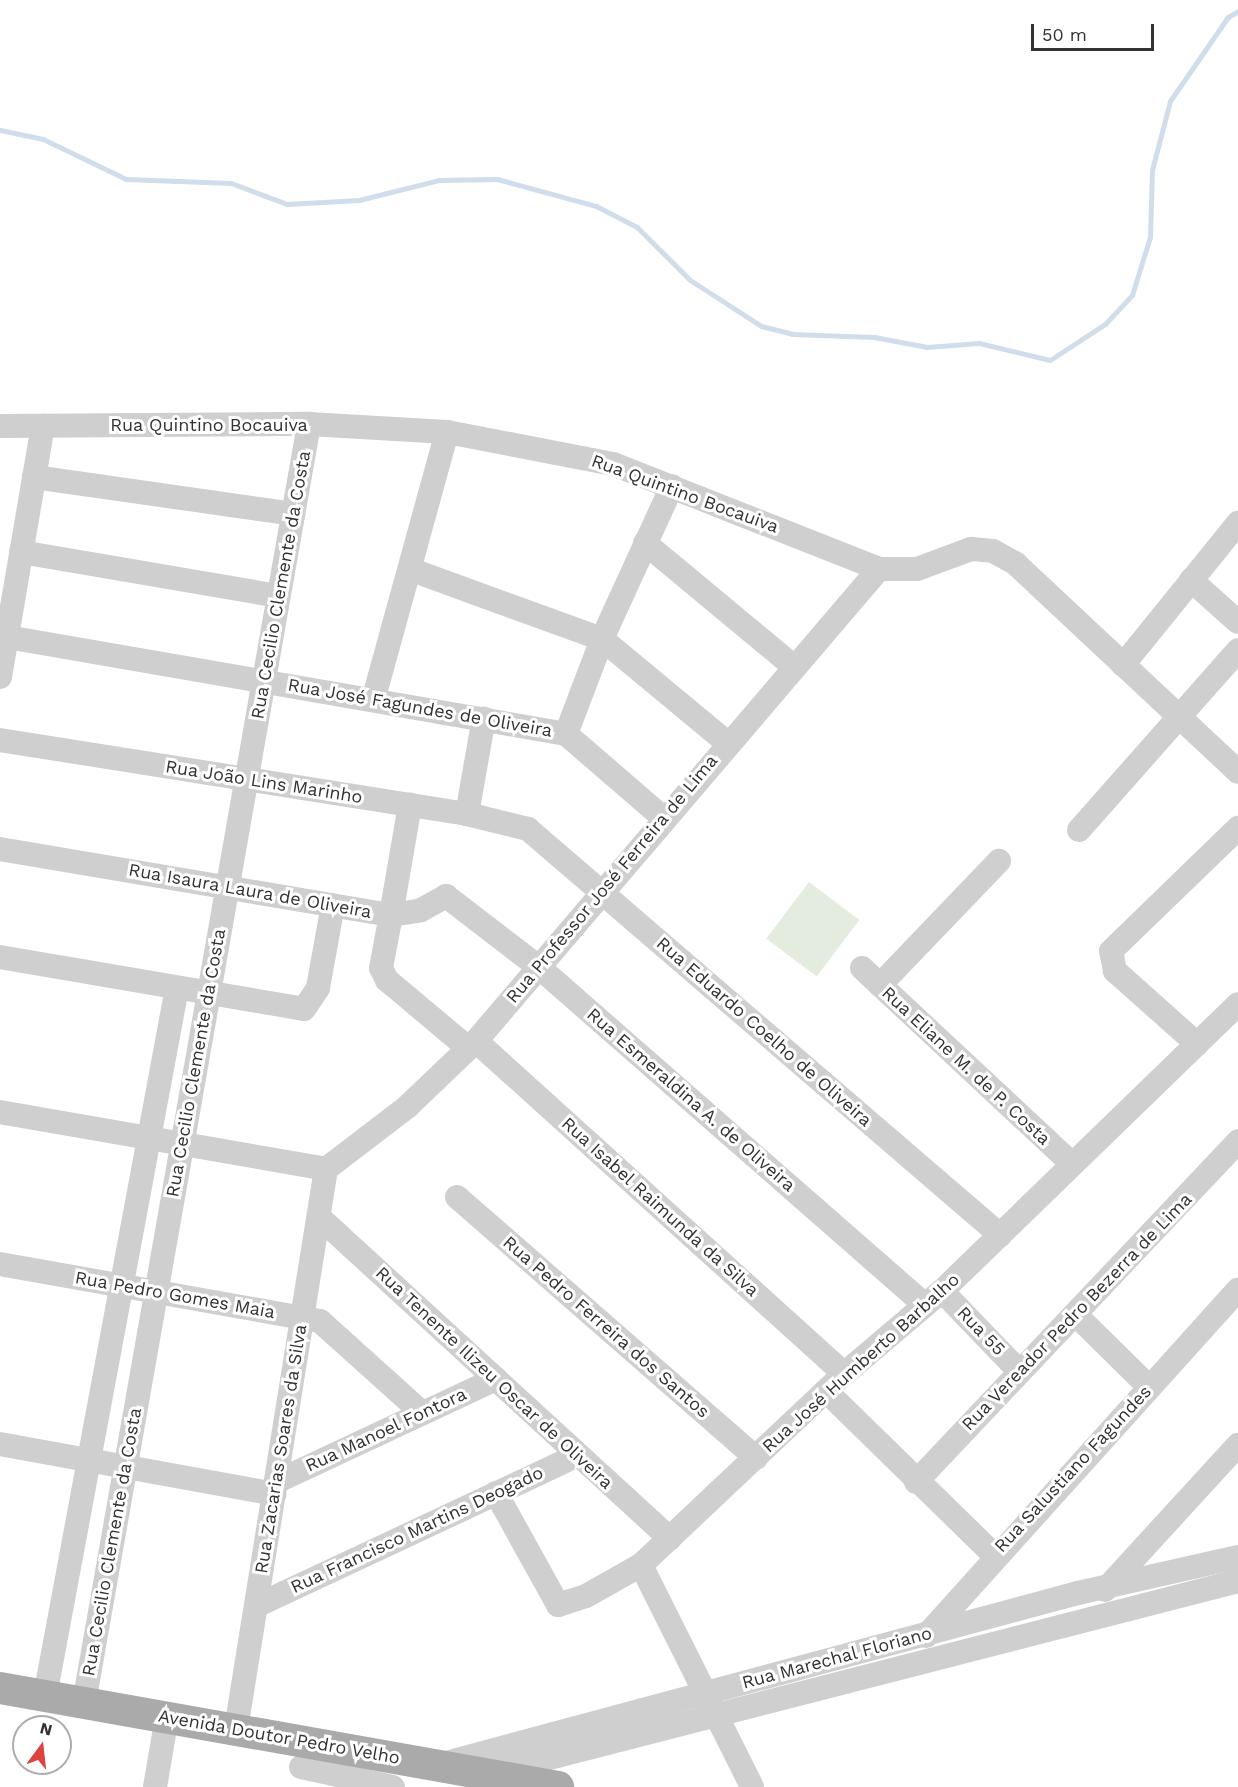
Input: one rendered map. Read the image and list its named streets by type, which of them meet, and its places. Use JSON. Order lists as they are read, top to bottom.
{
  "streets": {
    "main road": ["Avenida Doutor Pedro Velho"],
    "street": [
      "Rua Quintino Bocauiva",
      "Rua Cecilio Clemente da Costa",
      "Rua José Fagundes de Oliveira",
      "Rua João Lins Marinho",
      "Rua Professor José Ferreira de Lima",
      "Rua Isaura Laura de Oliveira",
      "Rua Eduardo Coelho de Oliveira",
      "Rua Eliane M. de P. Costa",
      "Rua Esmeraldina A. de Oliveira",
      "Rua Isabel Raimunda da Silva",
      "Rua Pedro Gomes Maia",
      "Rua Vereador Pedro Bezerra de Lima",
      "Rua Pedro Ferreira dos Santos",
      "Rua 55",
      "Rua José Humberto Barbalho",
      "Rua Tenente Ilizeu Oscar de Oliveira",
      "Rua Manoel Fontora",
      "Rua Zacarias Soares da Silva",
      "Rua Salustiano Fagundes",
      "Rua Francisco Martins Deogado",
      "Rua Marechal Floriano"
    ]
  },
  "crossings": [
    ["Rua Quintino Bocauiva", "Rua Cecilio Clemente da Costa"],
    ["Rua Quintino Bocauiva", "Rua Professor José Ferreira de Lima"],
    ["Rua Cecilio Clemente da Costa", "Rua José Fagundes de Oliveira"],
    ["Rua Cecilio Clemente da Costa", "Rua João Lins Marinho"],
    ["Rua Cecilio Clemente da Costa", "Rua Isaura Laura de Oliveira"],
    ["Rua Cecilio Clemente da Costa", "Rua Pedro Gomes Maia"],
    ["Rua Cecilio Clemente da Costa", "Avenida Doutor Pedro Velho"],
    ["Rua José Fagundes de Oliveira", "Rua Professor José Ferreira de Lima"],
    ["Rua João Lins Marinho", "Rua Isaura Laura de Oliveira"],
    ["Rua João Lins Marinho", "Rua Eduardo Coelho de Oliveira"],
    ["Rua Professor José Ferreira de Lima", "Rua Eduardo Coelho de Oliveira"],
    ["Rua Professor José Ferreira de Lima", "Rua Esmeraldina A. de Oliveira"],
    ["Rua Professor José Ferreira de Lima", "Rua Isabel Raimunda da Silva"],
    ["Rua Professor José Ferreira de Lima", "Rua Zacarias Soares da Silva"],
    ["Rua Isaura Laura de Oliveira", "Rua Esmeraldina A. de Oliveira"],
    ["Rua Isaura Laura de Oliveira", "Rua Isabel Raimunda da Silva"],
    ["Rua Eduardo Coelho de Oliveira", "Rua José Humberto Barbalho"],
    ["Rua Eliane M. de P. Costa", "Rua José Humberto Barbalho"],
    ["Rua Esmeraldina A. de Oliveira", "Rua Isabel Raimunda da Silva"],
    ["Rua Esmeraldina A. de Oliveira", "Rua 55"],
    ["Rua Esmeraldina A. de Oliveira", "Rua José Humberto Barbalho"],
    ["Rua Isabel Raimunda da Silva", "Rua José Humberto Barbalho"],
    ["Rua Pedro Gomes Maia", "Rua Manoel Fontora"],
    ["Rua Pedro Gomes Maia", "Rua Zacarias Soares da Silva"],
    ["Rua Vereador Pedro Bezerra de Lima", "Rua 55"],
    ["Rua Pedro Ferreira dos Santos", "Rua José Humberto Barbalho"],
    ["Rua 55", "Rua José Humberto Barbalho"],
    ["Rua José Humberto Barbalho", "Rua Tenente Ilizeu Oscar de Oliveira"],
    ["Rua José Humberto Barbalho", "Rua Francisco Martins Deogado"],
    ["Rua Tenente Ilizeu Oscar de Oliveira", "Rua Manoel Fontora"],
    ["Rua Tenente Ilizeu Oscar de Oliveira", "Rua Zacarias Soares da Silva"],
    ["Rua Tenente Ilizeu Oscar de Oliveira", "Rua Francisco Martins Deogado"],
    ["Rua Manoel Fontora", "Rua Zacarias Soares da Silva"],
    ["Rua Zacarias Soares da Silva", "Rua Francisco Martins Deogado"],
    ["Rua Zacarias Soares da Silva", "Avenida Doutor Pedro Velho"],
    ["Rua Salustiano Fagundes", "Rua Marechal Floriano"],
    ["Rua Marechal Floriano", "Avenida Doutor Pedro Velho"]
  ],
  "scale_bar": "50 m",
  "north": "top"
}
